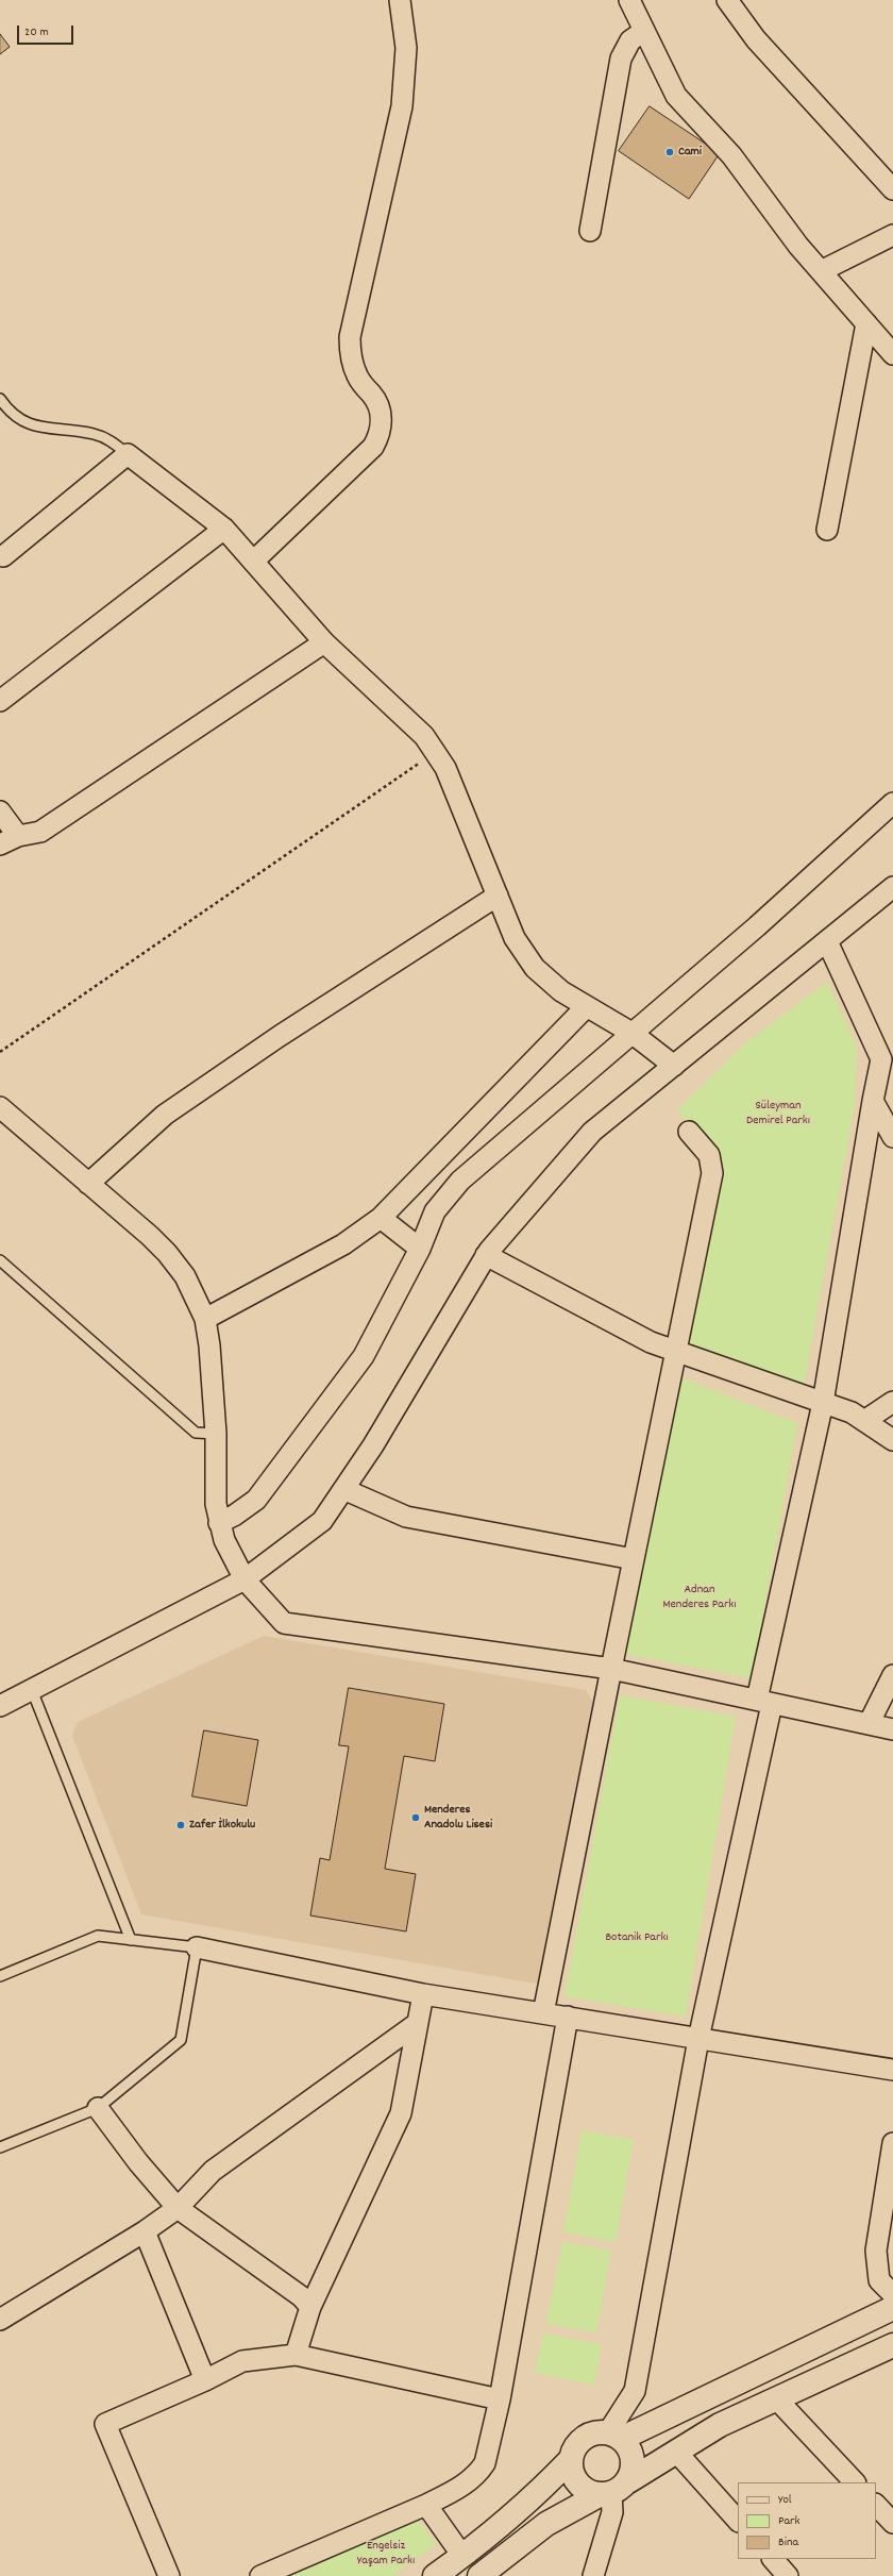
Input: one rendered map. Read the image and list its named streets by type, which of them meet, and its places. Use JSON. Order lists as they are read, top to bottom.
{
  "parks": [
    "Süleyman Demirel Parkı",
    "Adnan Menderes Parkı",
    "Botanik Parkı",
    "Engelsiz Yaşam Parkı"
  ],
  "places": ["Cami", "Menderes Anadolu Lisesi", "Zafer İlkokulu"],
  "legend": ["Yol", "Park", "Bina"],
  "scale_bar": "20 m"
}
